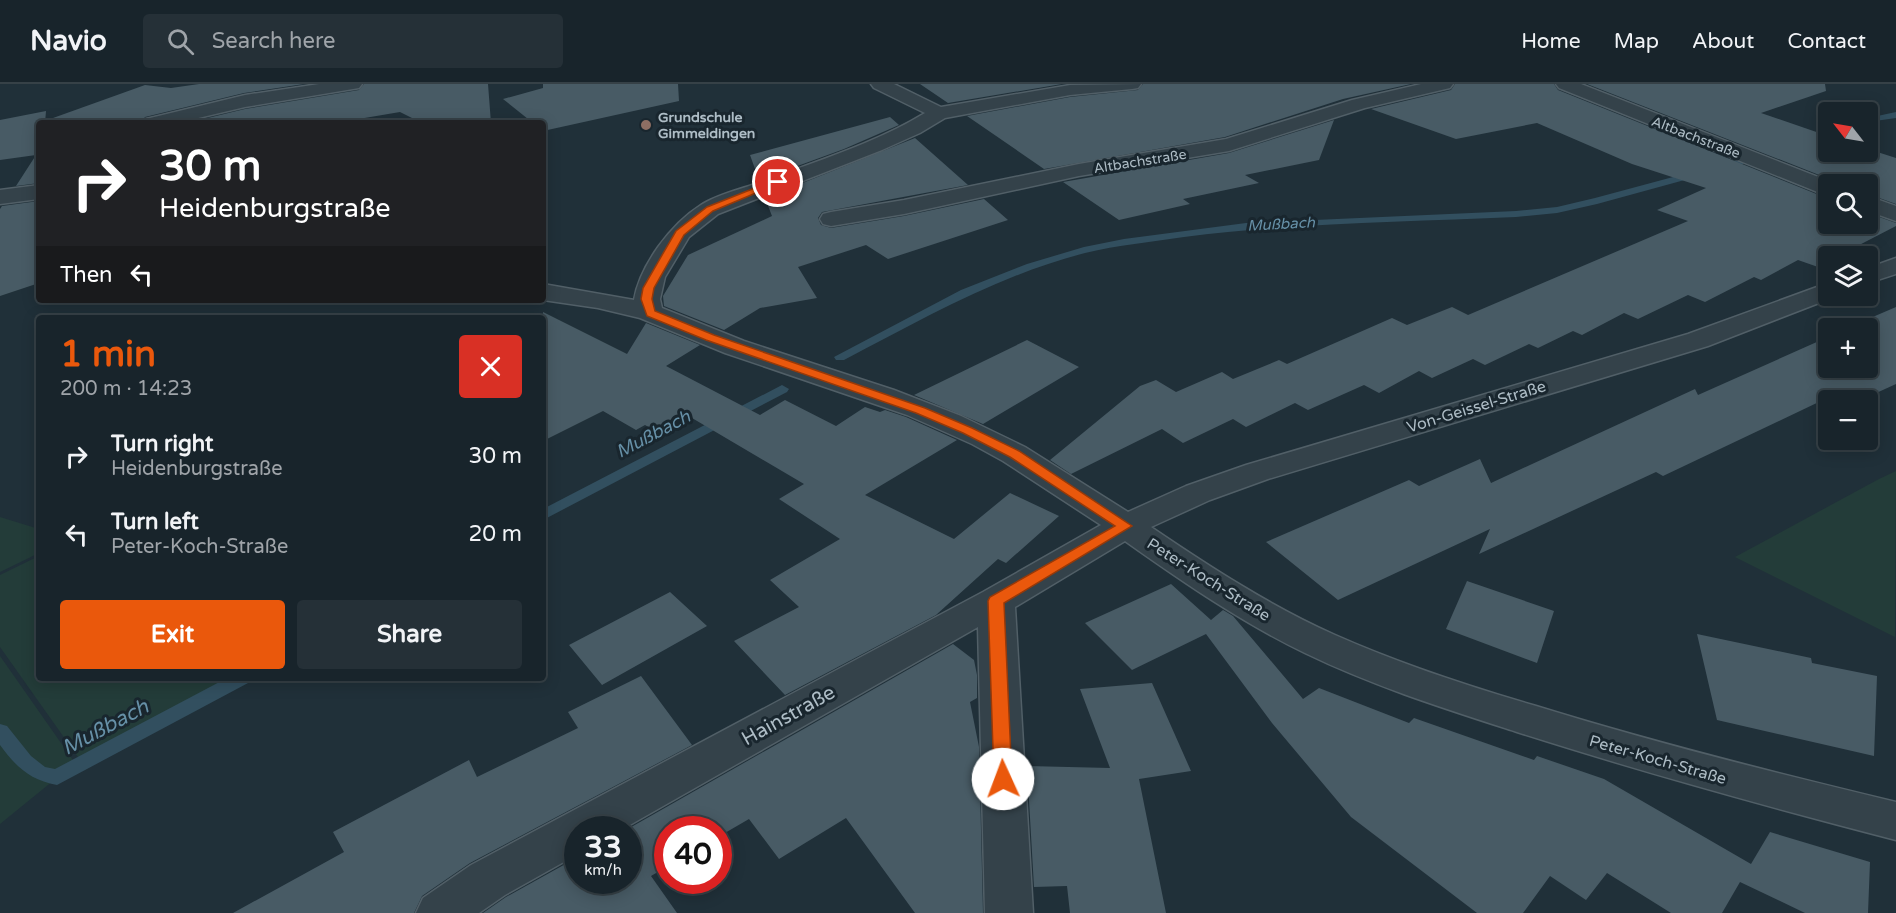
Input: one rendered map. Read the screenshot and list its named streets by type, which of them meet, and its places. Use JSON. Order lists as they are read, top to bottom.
{
  "streets": {
    "street": [
      "Altbachstraße",
      "Von-Geissel-Straße",
      "Peter-Koch-Straße",
      "Hainstraße"
    ]
  },
  "crossings": [
    ["Von-Geissel-Straße", "Peter-Koch-Straße"],
    ["Von-Geissel-Straße", "Hainstraße"]
  ],
  "water": ["Mußbach"],
  "places": ["Grundschule Gimmeldingen"],
  "north": "top left",
  "page": {
    "header": "Navio",
    "search": "Search here",
    "nav": [
      "Home",
      "Map",
      "About",
      "Contact"
    ],
    "map_buttons": ["+", "−"],
    "turn": ["30 m", "Heidenburgstraße"],
    "then": "Then",
    "heading": ["1 min", "200 m · 14:23"],
    "list": [
      {
        "name": "Turn right",
        "note": "Heidenburgstraße",
        "value": "30 m"
      },
      {
        "name": "Turn left",
        "note": "Peter-Koch-Straße",
        "value": "20 m"
      }
    ],
    "buttons": ["Exit", "Share"],
    "speed": "33 km/h",
    "limit": "40"
  }
}
